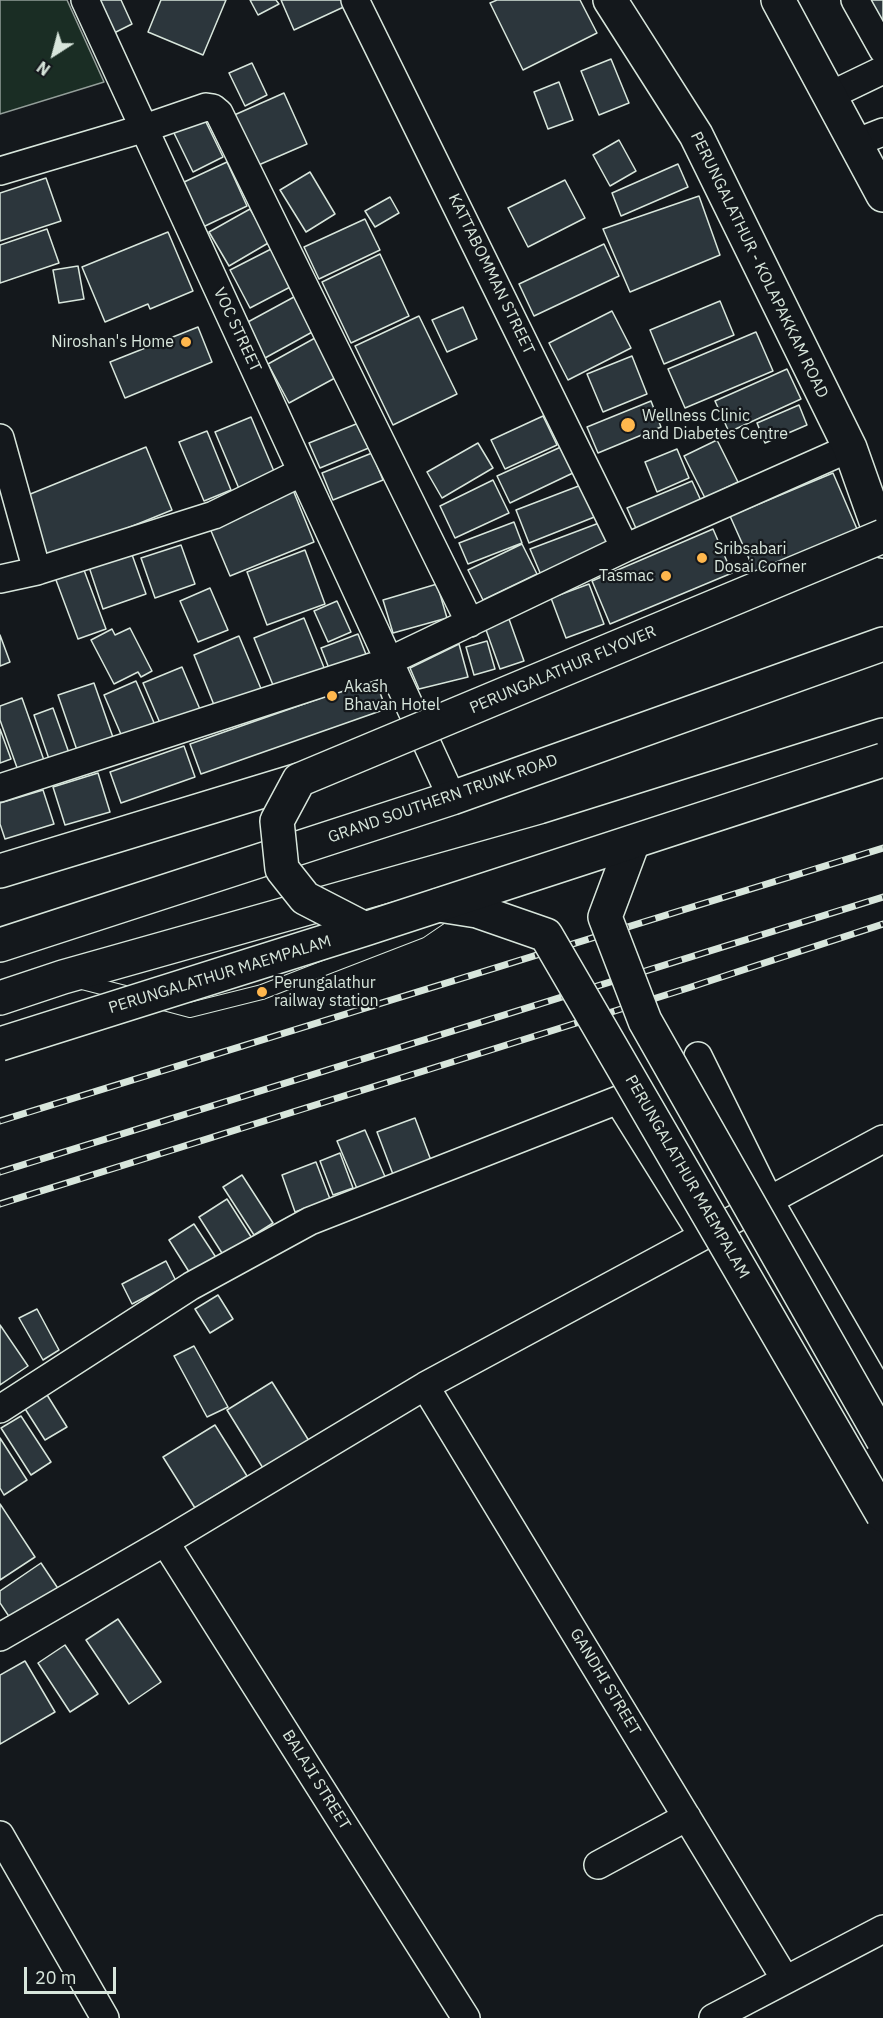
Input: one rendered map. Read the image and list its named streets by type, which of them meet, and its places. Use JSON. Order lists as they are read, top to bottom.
{
  "streets": {
    "main road": [
      "PERUNGALATHUR - KOLAPAKKAM ROAD",
      "PERUNGALATHUR FLYOVER",
      "GRAND SOUTHERN TRUNK ROAD",
      "PERUNGALATHUR MAEMPALAM"
    ],
    "street": [
      "KATTABOMMAN STREET",
      "VOC STREET",
      "GANDHI STREET",
      "BALAJI STREET"
    ]
  },
  "crossings": [
    ["VOC STREET", "GRAND SOUTHERN TRUNK ROAD"]
  ],
  "places": [
    "Niroshan's Home",
    "Wellness Clinic and Diabetes Centre",
    "Sribsabari Dosai Corner",
    "Tasmac",
    "Akash Bhavan Hotel",
    "Perungalathur railway station"
  ],
  "scale_bar": "20 m",
  "north": "bottom left"
}
